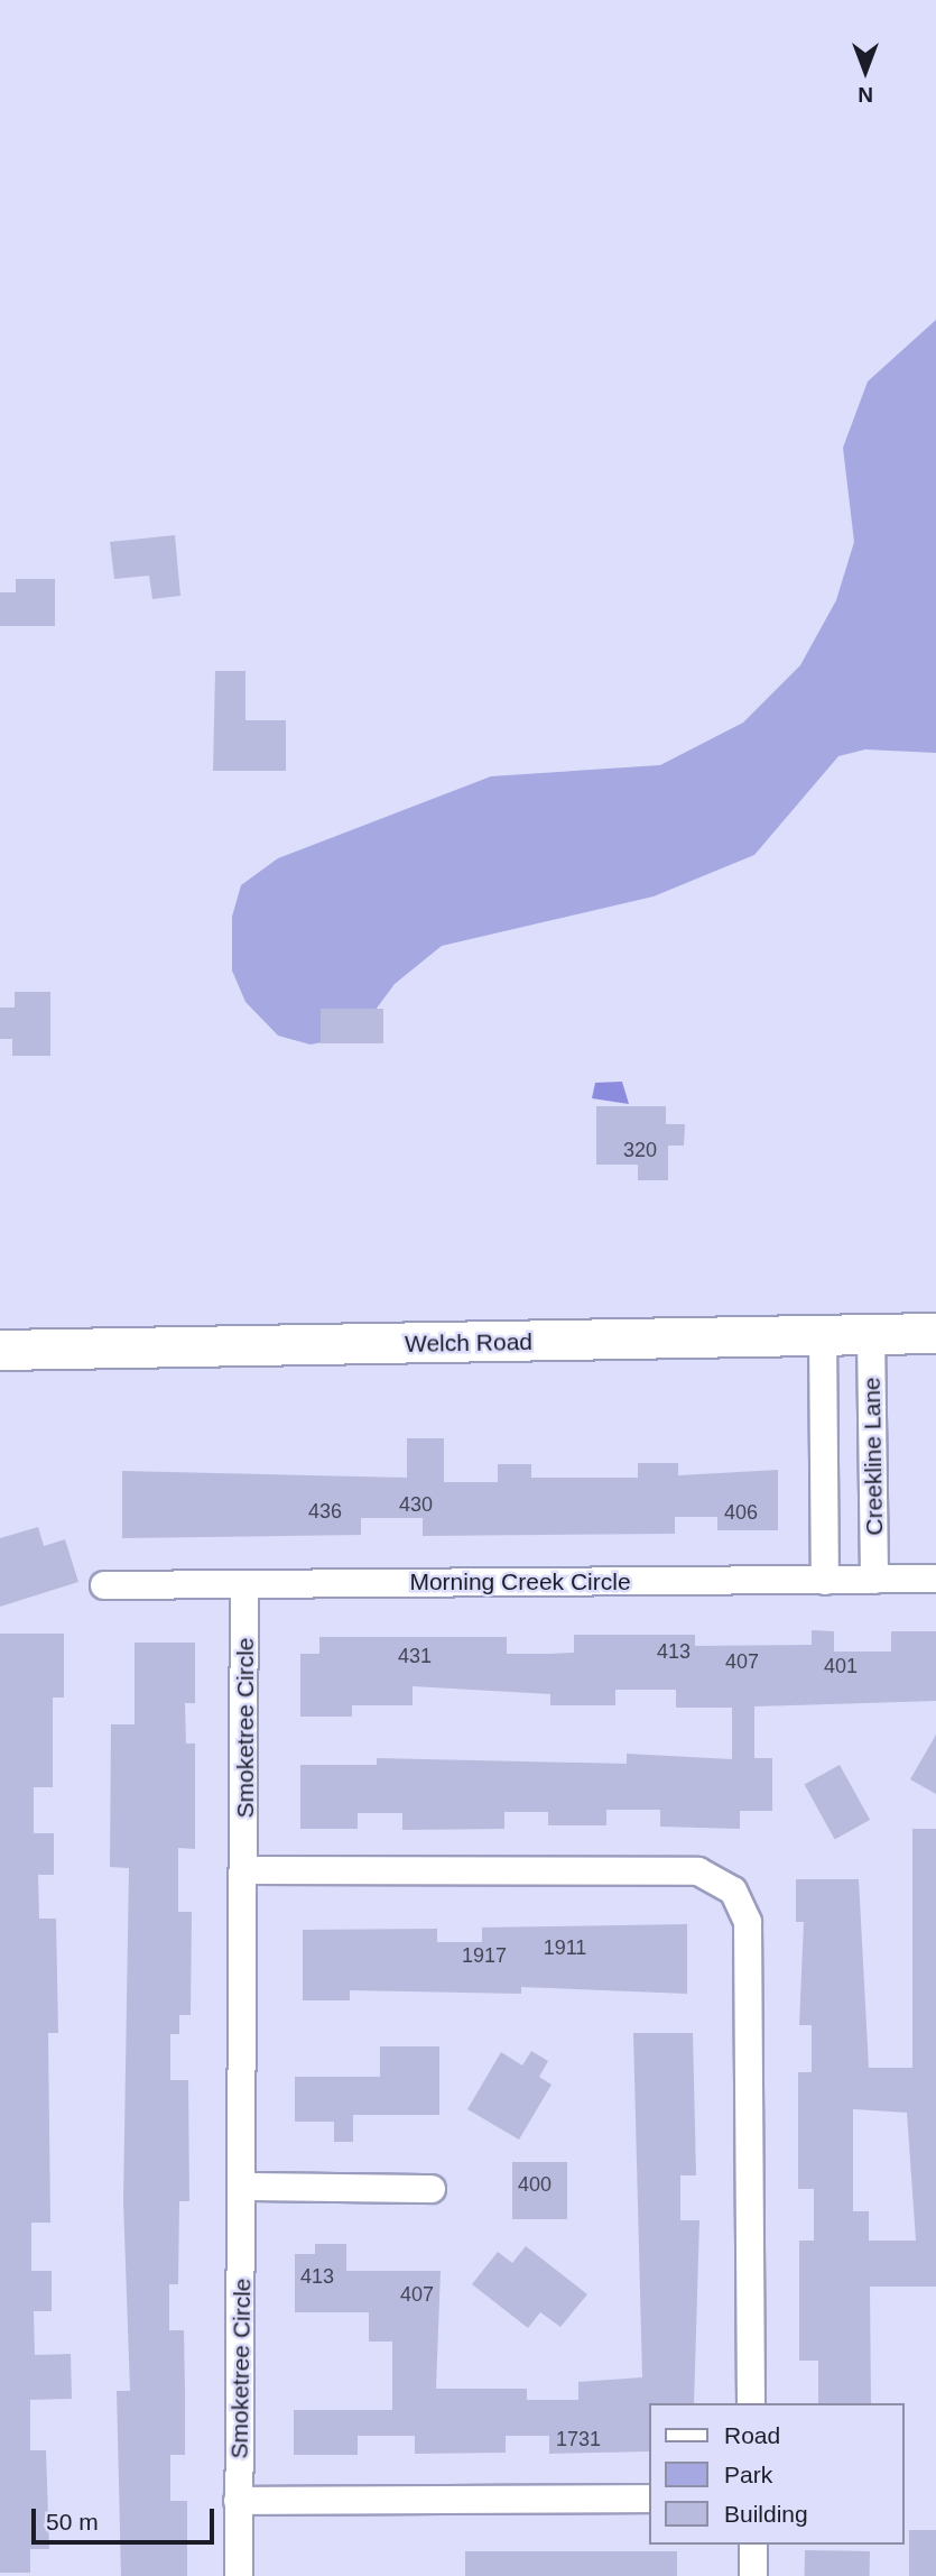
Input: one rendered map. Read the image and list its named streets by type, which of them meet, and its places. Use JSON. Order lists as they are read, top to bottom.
{
  "streets": {
    "main road": ["Welch Road"],
    "street": ["Creekline Lane", "Morning Creek Circle", "Smoketree Circle"]
  },
  "crossings": [
    ["Welch Road", "Creekline Lane"],
    ["Creekline Lane", "Morning Creek Circle"],
    ["Morning Creek Circle", "Smoketree Circle"]
  ],
  "house_numbers": [
    "320",
    "430",
    "436",
    "406",
    "413",
    "431",
    "407",
    "401",
    "1911",
    "1917",
    "400",
    "413",
    "407",
    "1731"
  ],
  "legend": ["Road", "Park", "Building"],
  "scale_bar": "50 m",
  "north": "bottom"
}
